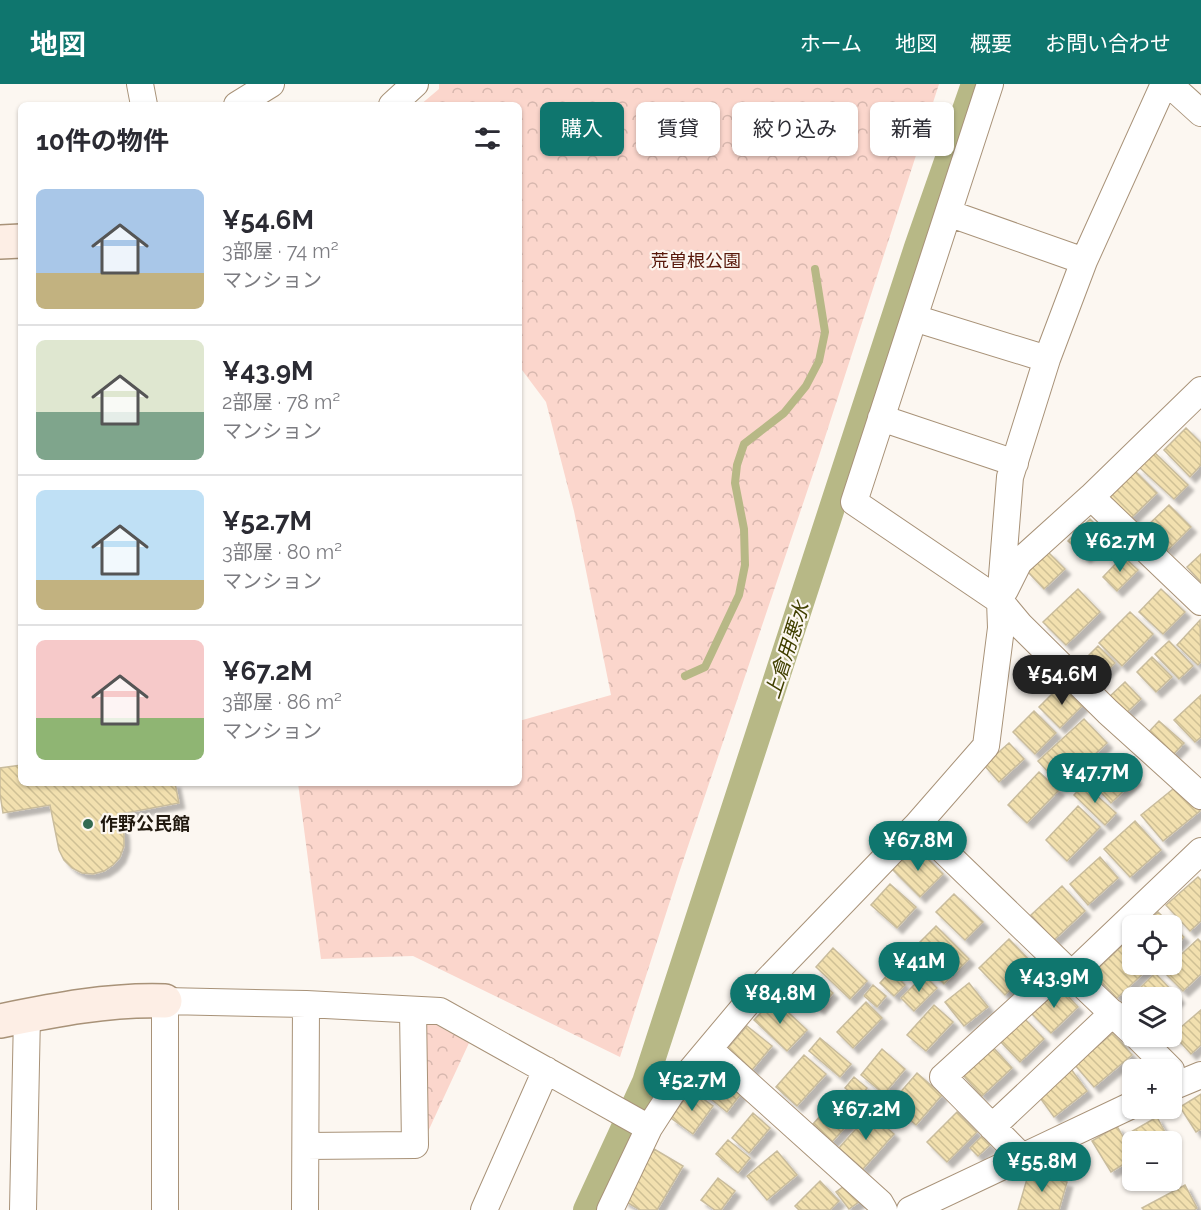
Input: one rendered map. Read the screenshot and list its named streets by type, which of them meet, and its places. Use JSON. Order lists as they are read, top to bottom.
{
  "water": ["上倉用悪水"],
  "parks": ["荒曽根公園"],
  "places": ["作野公民館"],
  "page": {
    "header": "地図",
    "nav": [
      "ホーム",
      "地図",
      "概要",
      "お問い合わせ"
    ],
    "chip": [
      "購入",
      "賃貸",
      "絞り込み",
      "新着"
    ],
    "heading": "10件の物件",
    "list": [
      {
        "name": "¥54.6M",
        "note": "3部屋 · 74 m² · マンション"
      },
      {
        "name": "¥43.9M",
        "note": "2部屋 · 78 m² · マンション"
      },
      {
        "name": "¥52.7M",
        "note": "3部屋 · 80 m² · マンション"
      },
      {
        "name": "¥67.2M",
        "note": "3部屋 · 86 m² · マンション"
      }
    ],
    "price": [
      "¥62.7M",
      "¥54.6M",
      "¥47.7M",
      "¥67.8M",
      "¥41M",
      "¥43.9M",
      "¥84.8M",
      "¥52.7M",
      "¥67.2M",
      "¥55.8M"
    ],
    "map_buttons": ["+", "−"]
  }
}
